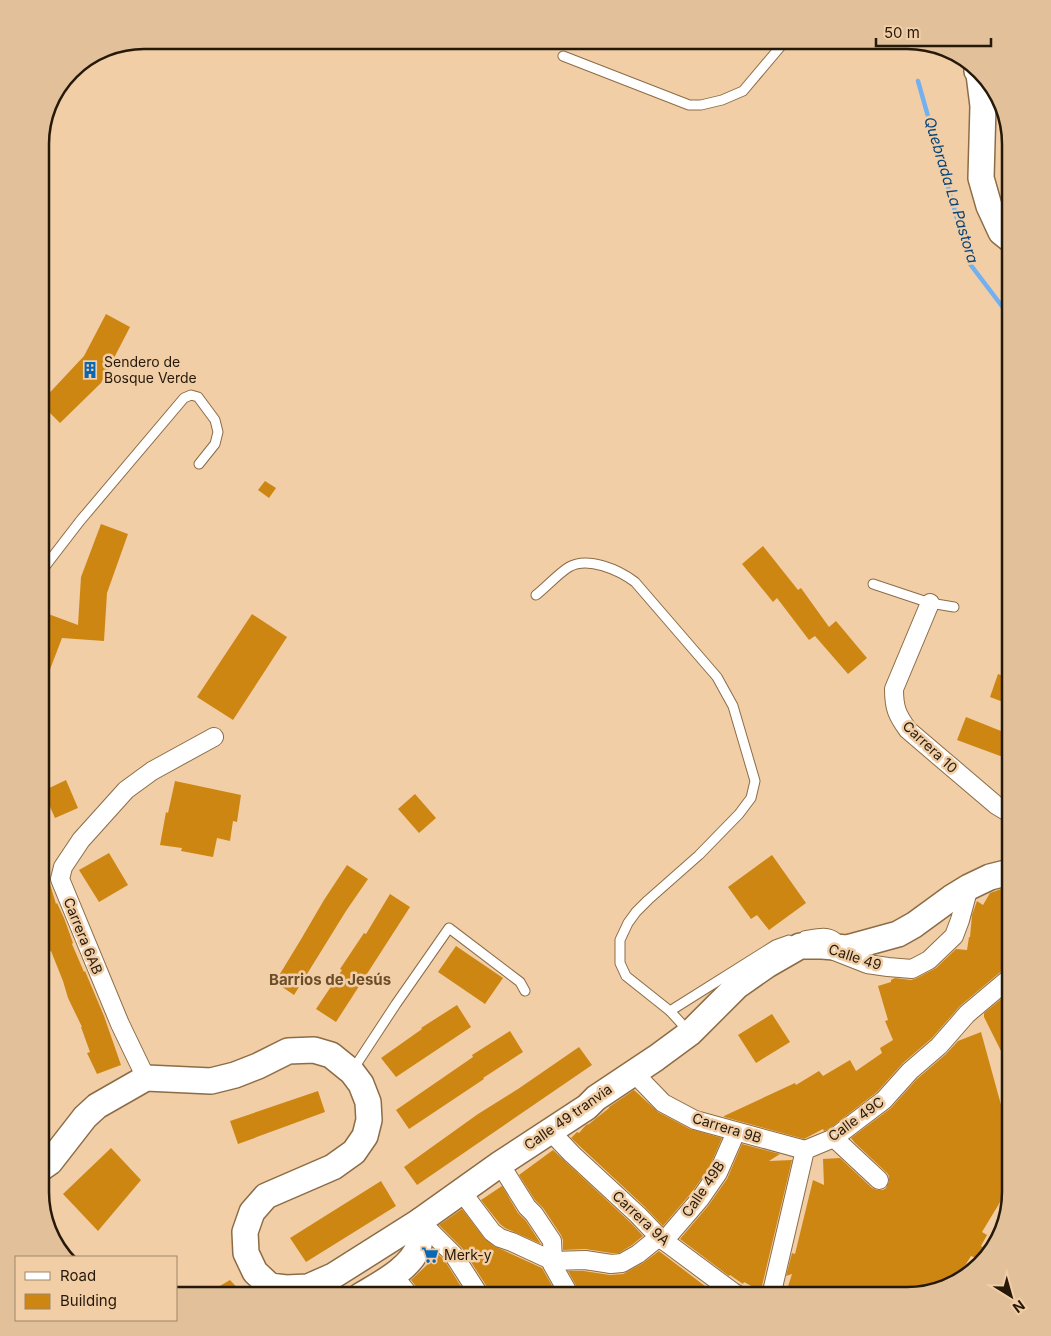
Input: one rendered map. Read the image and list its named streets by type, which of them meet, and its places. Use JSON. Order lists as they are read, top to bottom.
{
  "streets": {
    "main road": ["Calle 49", "Calle 49 tranvia"],
    "street": [
      "Carrera 10",
      "Carrera 6AB",
      "Calle 49C",
      "Carrera 9B",
      "Calle 49B",
      "Carrera 9A"
    ]
  },
  "crossings": [
    ["Calle 49", "Calle 49 tranvia"],
    ["Calle 49 tranvia", "Carrera 9B"],
    ["Calle 49 tranvia", "Carrera 9A"],
    ["Calle 49C", "Carrera 9B"],
    ["Carrera 9B", "Calle 49B"],
    ["Calle 49B", "Carrera 9A"]
  ],
  "districts": ["Barrios de Jesús"],
  "water": ["Quebrada La Pastora"],
  "places": {
    "building": ["Sendero de Bosque Verde"],
    "supermarket": ["Merk-y"]
  },
  "legend": ["Road", "Building"],
  "scale_bar": "50 m",
  "north": "bottom right"
}
